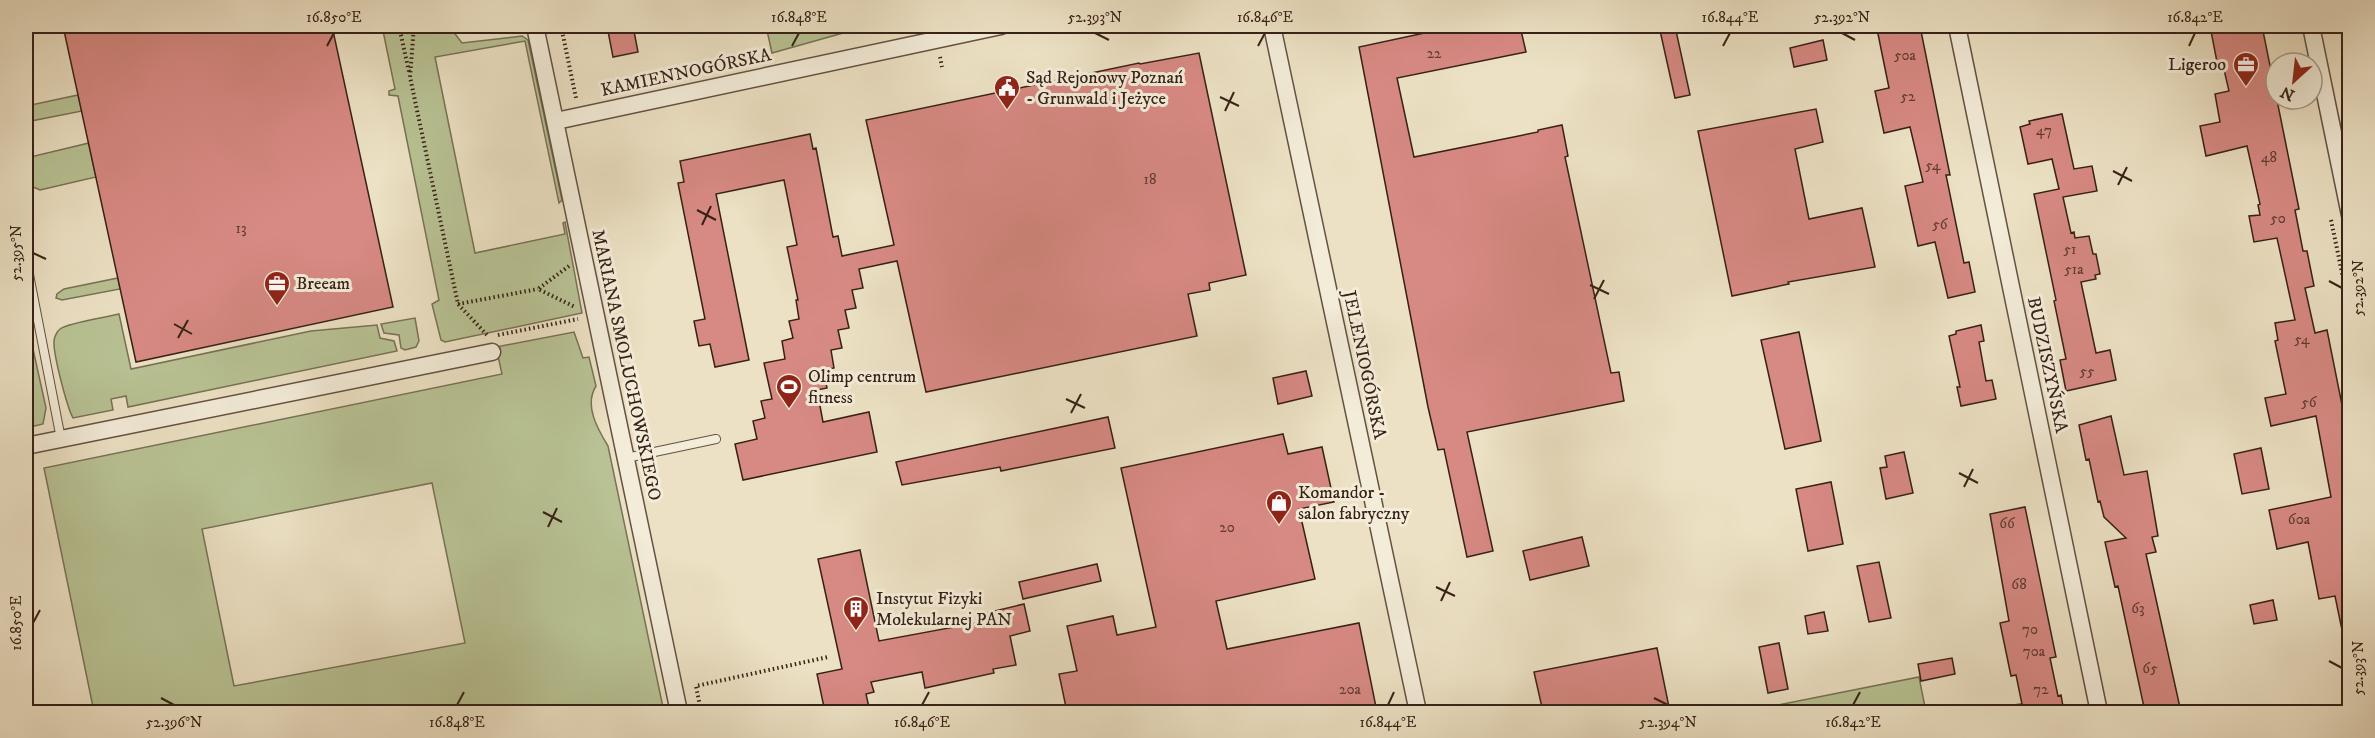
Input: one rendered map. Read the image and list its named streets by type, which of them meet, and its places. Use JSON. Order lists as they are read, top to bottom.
{
  "streets": {
    "street": [
      "KAMIENNOGÓRSKA",
      "MARIANA SMOLUCHOWSKIEGO",
      "JELENIOGÓRSKA",
      "BUDZISZYŃSKA"
    ]
  },
  "crossings": [
    ["KAMIENNOGÓRSKA", "MARIANA SMOLUCHOWSKIEGO"]
  ],
  "places": {
    "office": ["Ligeroo", "Breeam"],
    "public building": ["Sąd Rejonowy Poznań - Grunwald i Jeżyce"],
    "sports": ["Olimp centrum fitness"],
    "shop": ["Komandor - salon fabryczny"],
    "building": ["Instytut Fizyki Molekularnej PAN"]
  },
  "house_numbers": [
    "22",
    "50a",
    "52",
    "47",
    "48",
    "54",
    "18",
    "50",
    "56",
    "13",
    "51",
    "51a",
    "54",
    "55",
    "56",
    "60a",
    "66",
    "20",
    "68",
    "63",
    "70",
    "70a",
    "65",
    "20a",
    "72"
  ],
  "north": "bottom left",
  "coordinates": [
    "16.850°E",
    "16.848°E",
    "52.393°N",
    "16.846°E",
    "16.844°E",
    "52.392°N",
    "16.842°E",
    "52.395°N",
    "52.396°N",
    "52.394°N"
  ]
}
